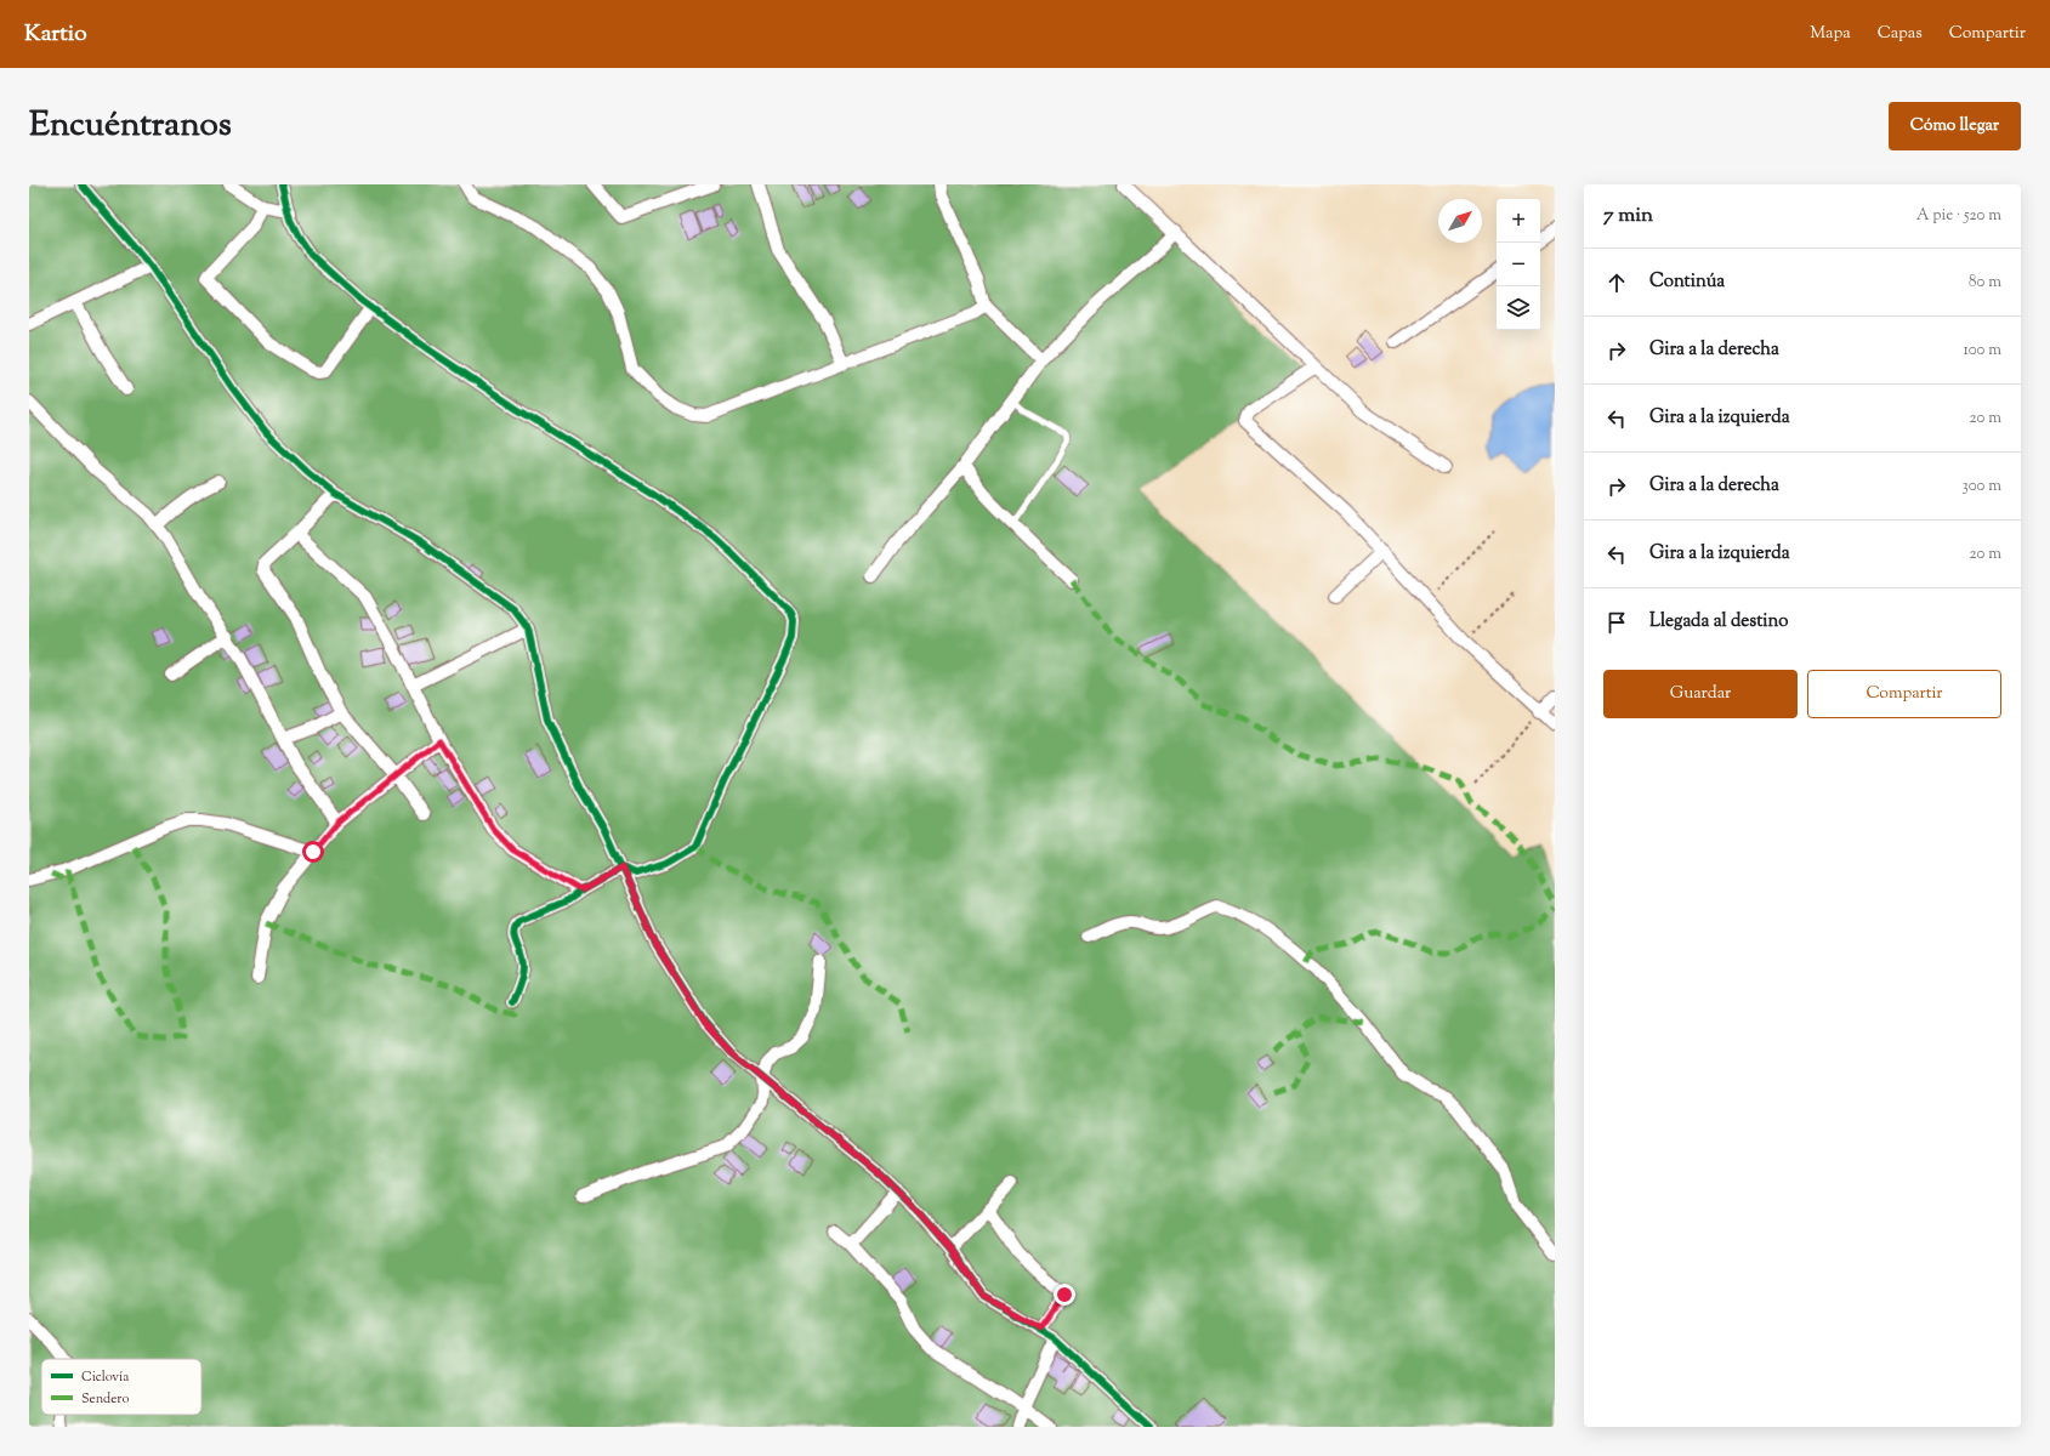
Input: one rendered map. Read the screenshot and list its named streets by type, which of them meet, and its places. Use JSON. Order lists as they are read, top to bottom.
{
  "legend": ["Ciclovía", "Sendero"],
  "north": "top right",
  "page": {
    "header": "Kartio",
    "nav": ["Mapa", "Capas", "Compartir"],
    "title": "Encuéntranos",
    "buttons": [
      "Cómo llegar",
      ["Guardar", "Compartir"]
    ],
    "heading": ["7 min", "A pie · 520 m"],
    "map_buttons": ["+", "−"],
    "list": [
      ["Continúa", "80 m"],
      ["Gira a la derecha", "100 m"],
      ["Gira a la izquierda", "20 m"],
      ["Gira a la derecha", "300 m"],
      ["Gira a la izquierda", "20 m"],
      "Llegada al destino"
    ]
  }
}
